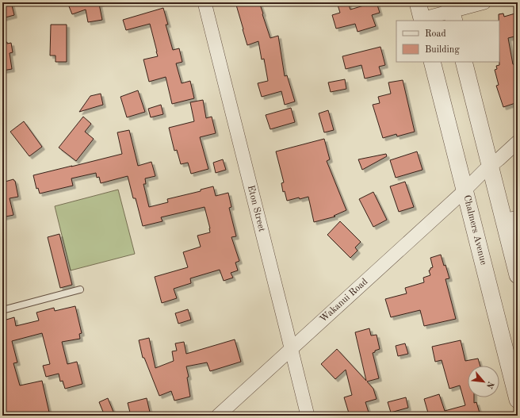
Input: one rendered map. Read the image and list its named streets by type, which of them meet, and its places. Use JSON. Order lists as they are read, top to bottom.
{
  "streets": {
    "street": ["Eton Street", "Chalmers Avenue", "Wakanui Road"]
  },
  "crossings": [
    ["Eton Street", "Wakanui Road"],
    ["Chalmers Avenue", "Wakanui Road"]
  ],
  "legend": ["Road", "Building"],
  "north": "bottom right"
}
